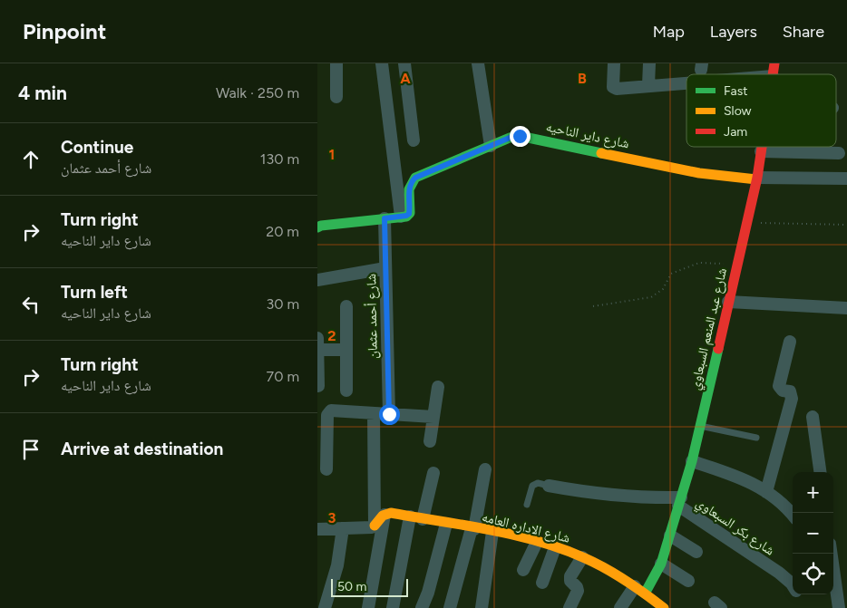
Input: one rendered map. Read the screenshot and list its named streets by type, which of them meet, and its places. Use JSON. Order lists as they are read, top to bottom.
{
  "streets": {
    "street": [
      "شارع داير الناحيه",
      "شارع أحمد عثمان",
      "شارع عبد المنعم السبعاوي",
      "شارع بكر السبعاوي",
      "شارع الاداره العامه"
    ]
  },
  "crossings": [
    ["شارع داير الناحيه", "شارع عبد المنعم السبعاوي"],
    ["شارع عبد المنعم السبعاوي", "شارع بكر السبعاوي"],
    ["شارع عبد المنعم السبعاوي", "شارع الاداره العامه"]
  ],
  "legend": ["Fast", "Slow", "Jam"],
  "scale_bar": "50 m",
  "page": {
    "header": "Pinpoint",
    "nav": ["Map", "Layers", "Share"],
    "heading": ["4 min", "Walk · 250 m"],
    "list": [
      ["Continue", "شارع أحمد عثمان", "130 m"],
      ["Turn right", "شارع داير الناحيه", "20 m"],
      ["Turn left", "شارع داير الناحيه", "30 m"],
      ["Turn right", "شارع داير الناحيه", "70 m"],
      "Arrive at destination"
    ],
    "map_buttons": ["+", "−"],
    "scale": "50 m"
  },
  "grid": {
    "columns": ["A", "B"],
    "rows": ["1", "2", "3"]
  }
}
